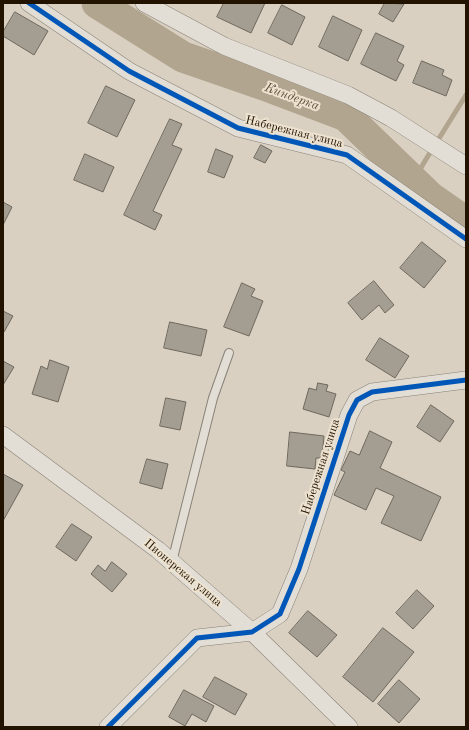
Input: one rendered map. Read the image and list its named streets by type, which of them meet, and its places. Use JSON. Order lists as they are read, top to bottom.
{
  "streets": {
    "street": ["Набережная улица", "Пионерская улица"]
  },
  "crossings": [
    ["Набережная улица", "Пионерская улица"]
  ],
  "water": ["Киндерка"]
}
